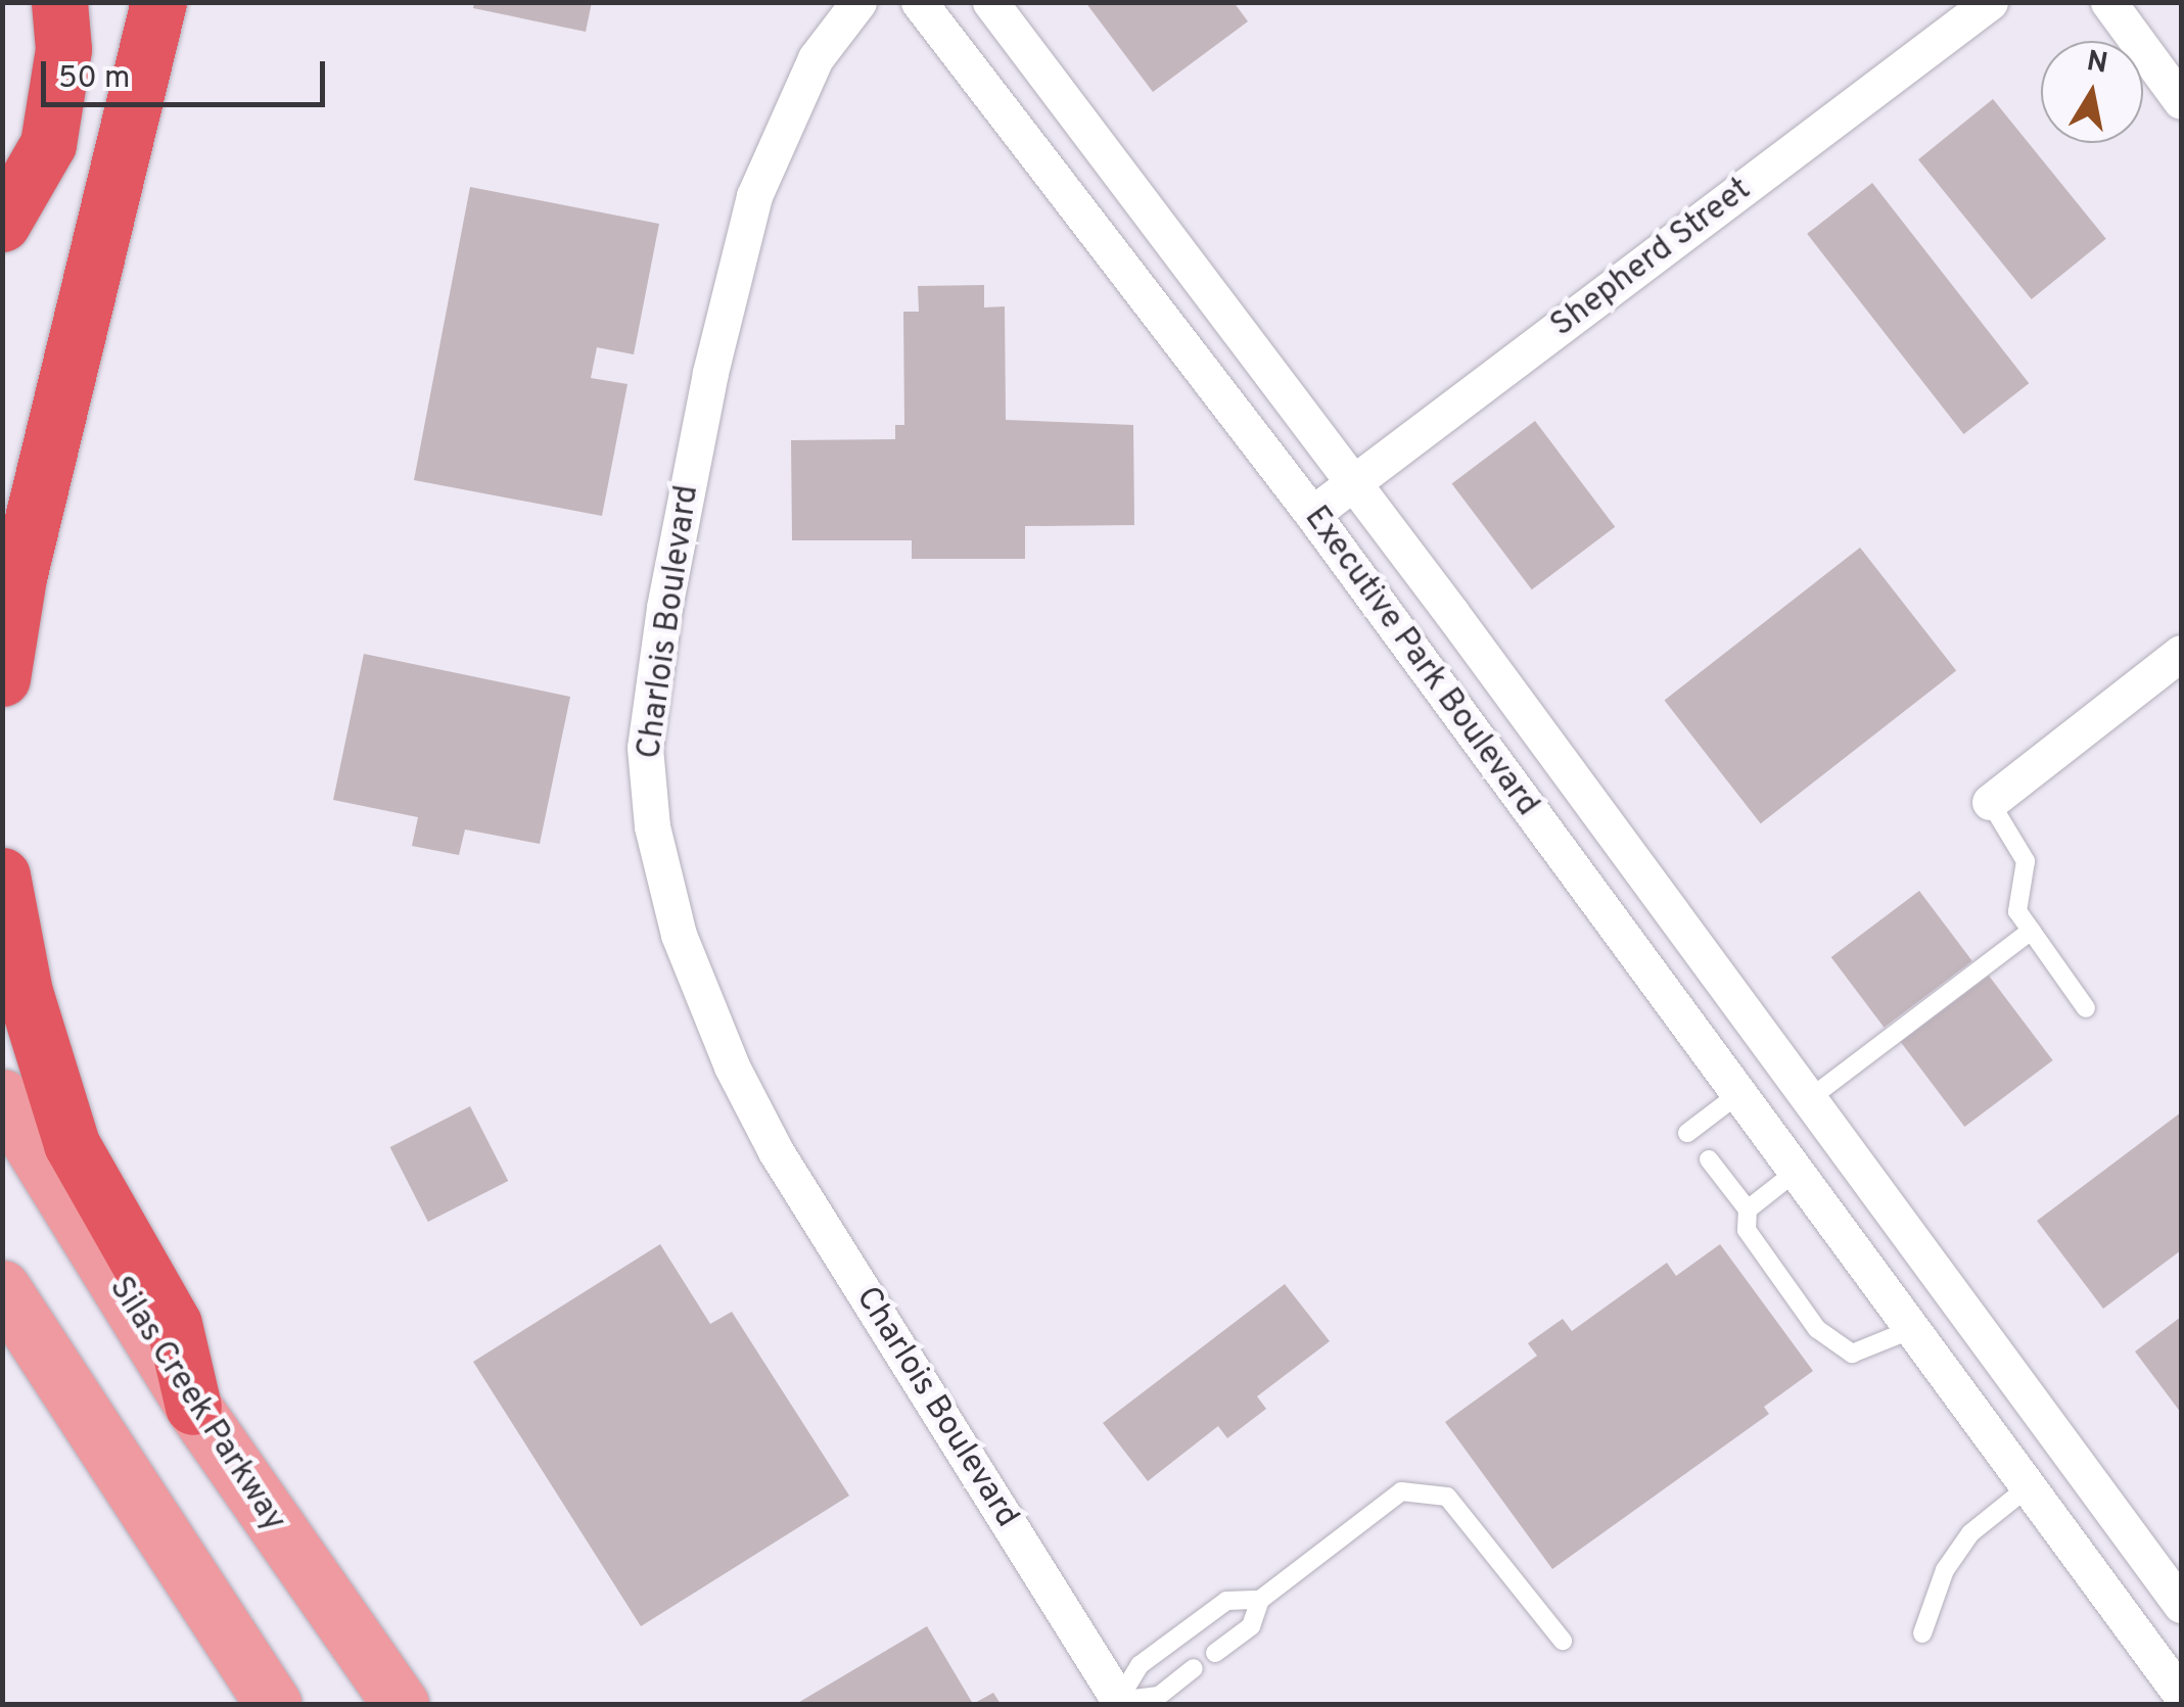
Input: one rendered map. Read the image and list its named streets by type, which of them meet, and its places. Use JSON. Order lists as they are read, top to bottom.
{
  "streets": {
    "main road": ["Silas Creek Parkway"],
    "street": ["Shepherd Street", "Charlois Boulevard", "Executive Park Boulevard"]
  },
  "crossings": [
    ["Shepherd Street", "Executive Park Boulevard"]
  ],
  "scale_bar": "50 m",
  "north": "top"
}
